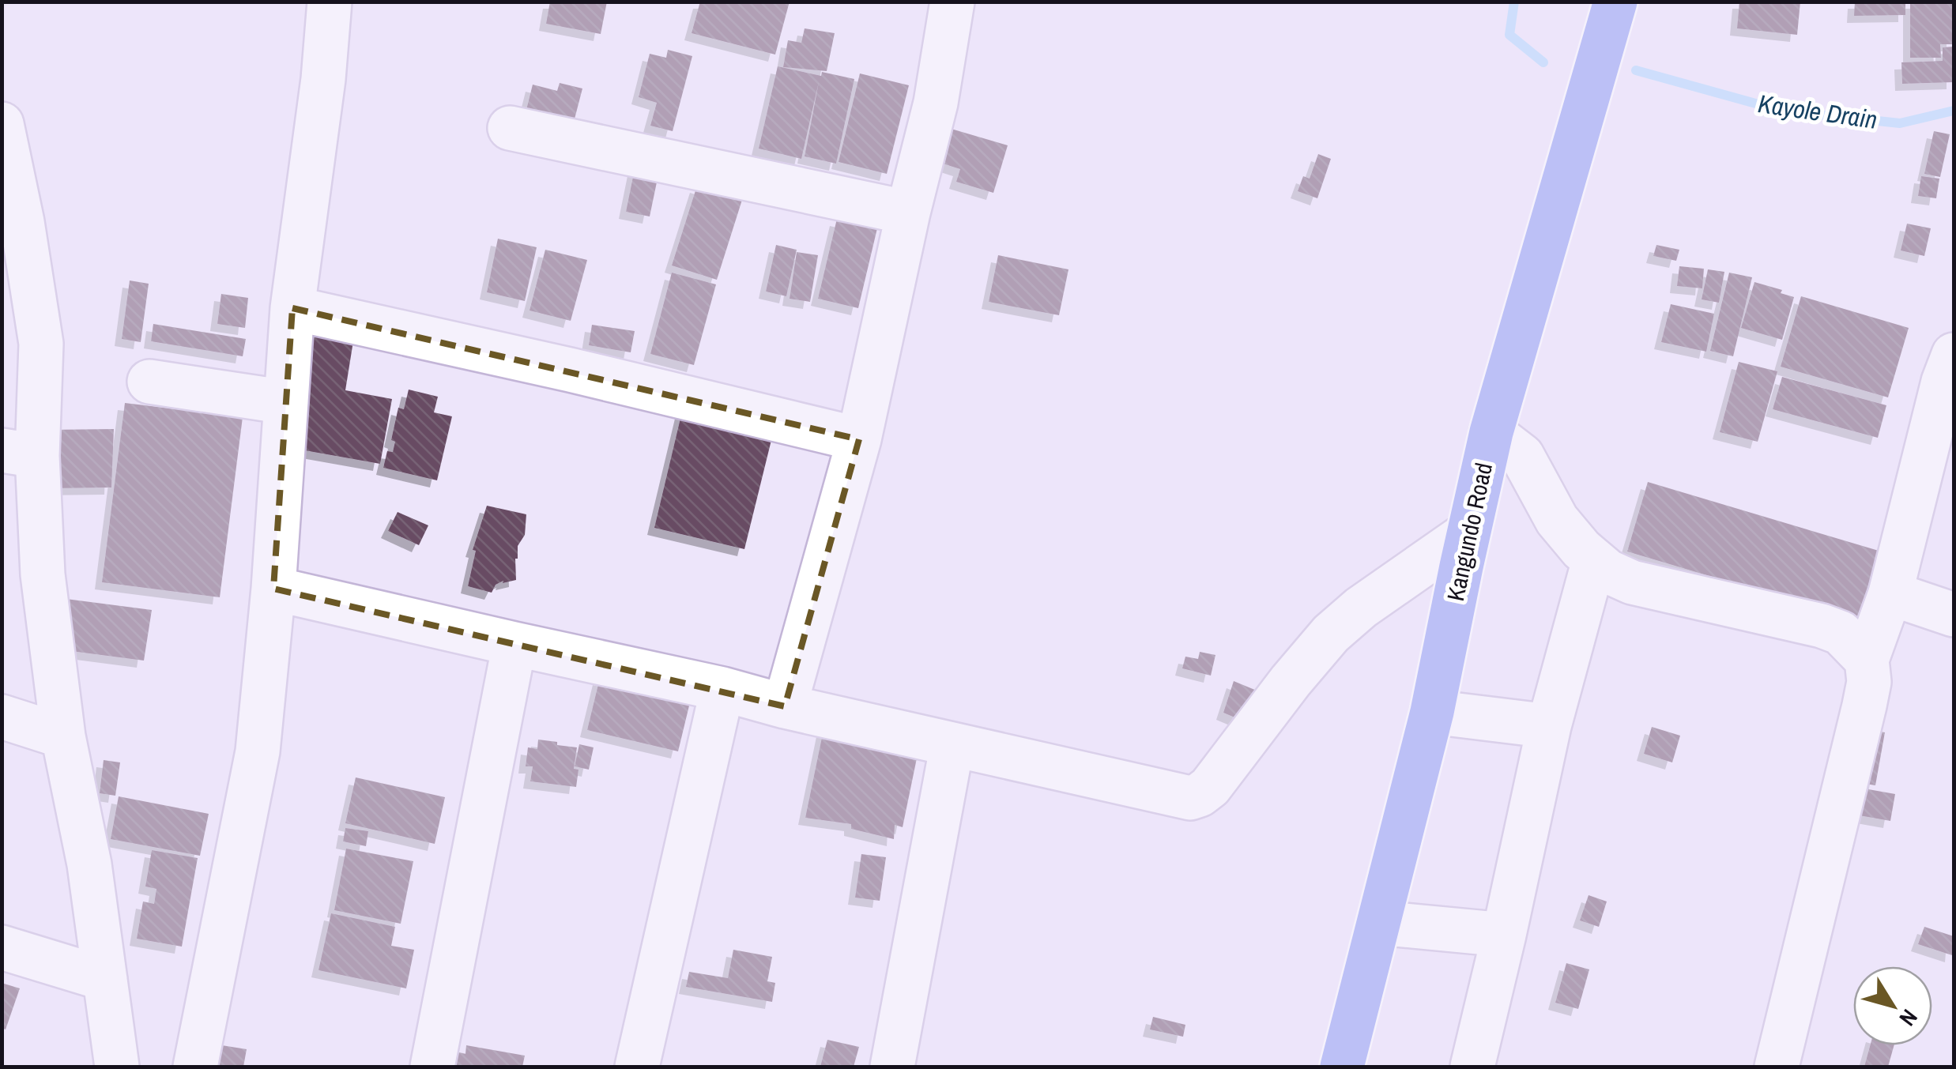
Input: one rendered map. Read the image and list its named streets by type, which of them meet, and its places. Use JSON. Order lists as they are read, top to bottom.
{
  "streets": {
    "highway": ["Kangundo Road"]
  },
  "water": ["Kayole Drain"],
  "north": "bottom right"
}
